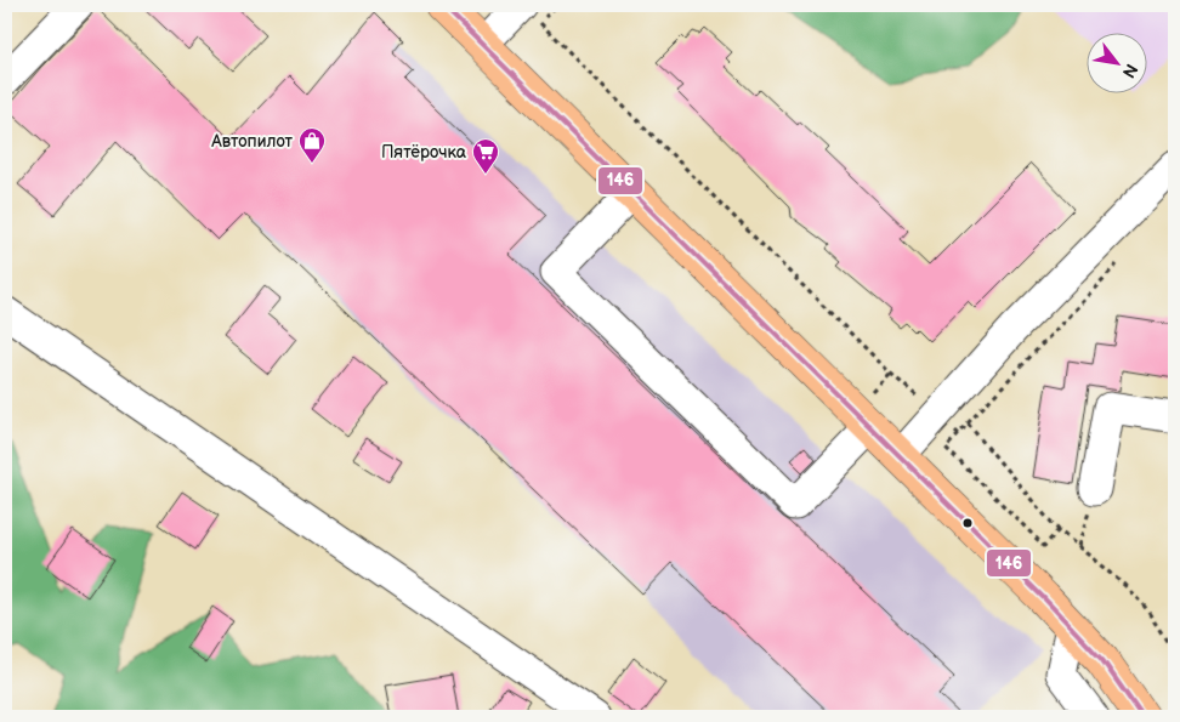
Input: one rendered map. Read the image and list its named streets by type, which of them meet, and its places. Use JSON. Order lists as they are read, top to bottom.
{
  "places": {
    "shop": ["Автопилот"],
    "supermarket": ["Пятёрочка"]
  },
  "lines": ["transit line 146"],
  "north": "bottom right"
}
